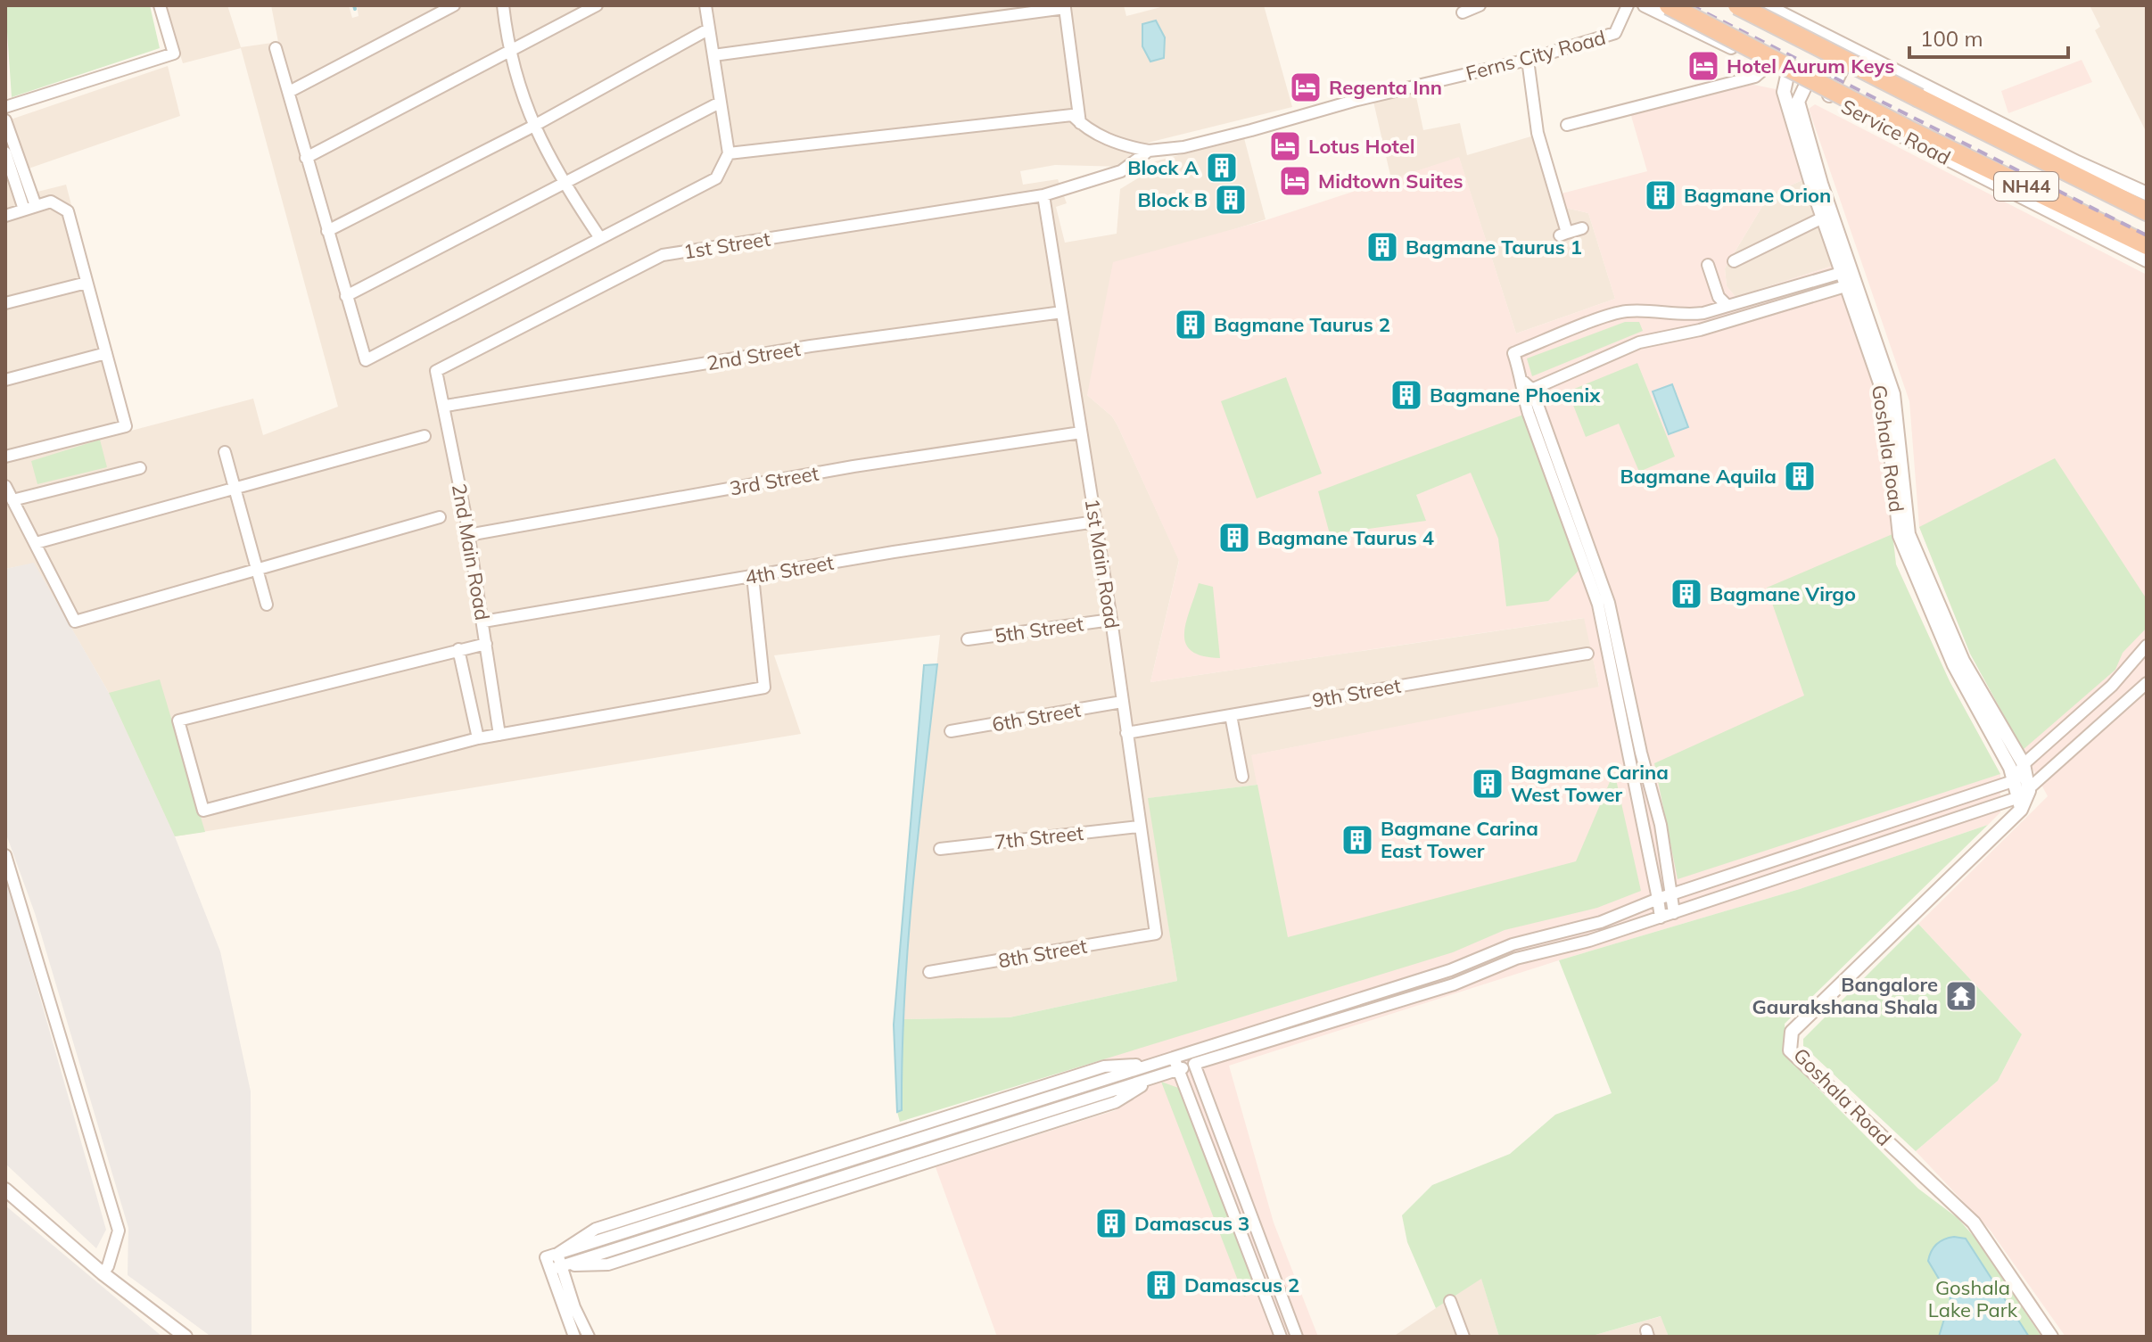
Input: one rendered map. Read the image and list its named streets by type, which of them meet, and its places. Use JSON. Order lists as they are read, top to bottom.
{
  "streets": {
    "highway": ["NH44"],
    "street": [
      "Ferns City Road",
      "Service Road",
      "1st Street",
      "2nd Street",
      "Goshala Road",
      "3rd Street",
      "2nd Main Road",
      "1st Main Road",
      "4th Street",
      "5th Street",
      "9th Street",
      "6th Street",
      "7th Street",
      "8th Street"
    ]
  },
  "crossings": [
    ["Ferns City Road", "1st Street"],
    ["Service Road", "Goshala Road"],
    ["1st Street", "2nd Main Road"],
    ["1st Street", "1st Main Road"],
    ["2nd Street", "2nd Main Road"],
    ["2nd Street", "1st Main Road"],
    ["3rd Street", "2nd Main Road"],
    ["3rd Street", "1st Main Road"],
    ["2nd Main Road", "4th Street"],
    ["1st Main Road", "4th Street"],
    ["1st Main Road", "5th Street"],
    ["1st Main Road", "9th Street"],
    ["1st Main Road", "6th Street"],
    ["1st Main Road", "7th Street"],
    ["1st Main Road", "8th Street"]
  ],
  "parks": ["Goshala Lake Park"],
  "places": {
    "hotel": [
      "Hotel Aurum Keys",
      "Regenta Inn",
      "Lotus Hotel",
      "Midtown Suites"
    ],
    "building": [
      "Block A",
      "Bagmane Orion",
      "Block B",
      "Bagmane Taurus 1",
      "Bagmane Taurus 2",
      "Bagmane Phoenix",
      "Bagmane Aquila",
      "Bagmane Taurus 4",
      "Bagmane Virgo",
      "Bagmane Carina West Tower",
      "Bagmane Carina East Tower",
      "Damascus 3",
      "Damascus 2"
    ],
    "temple": ["Bangalore Gaurakshana Shala"]
  },
  "scale_bar": "100 m"
}
